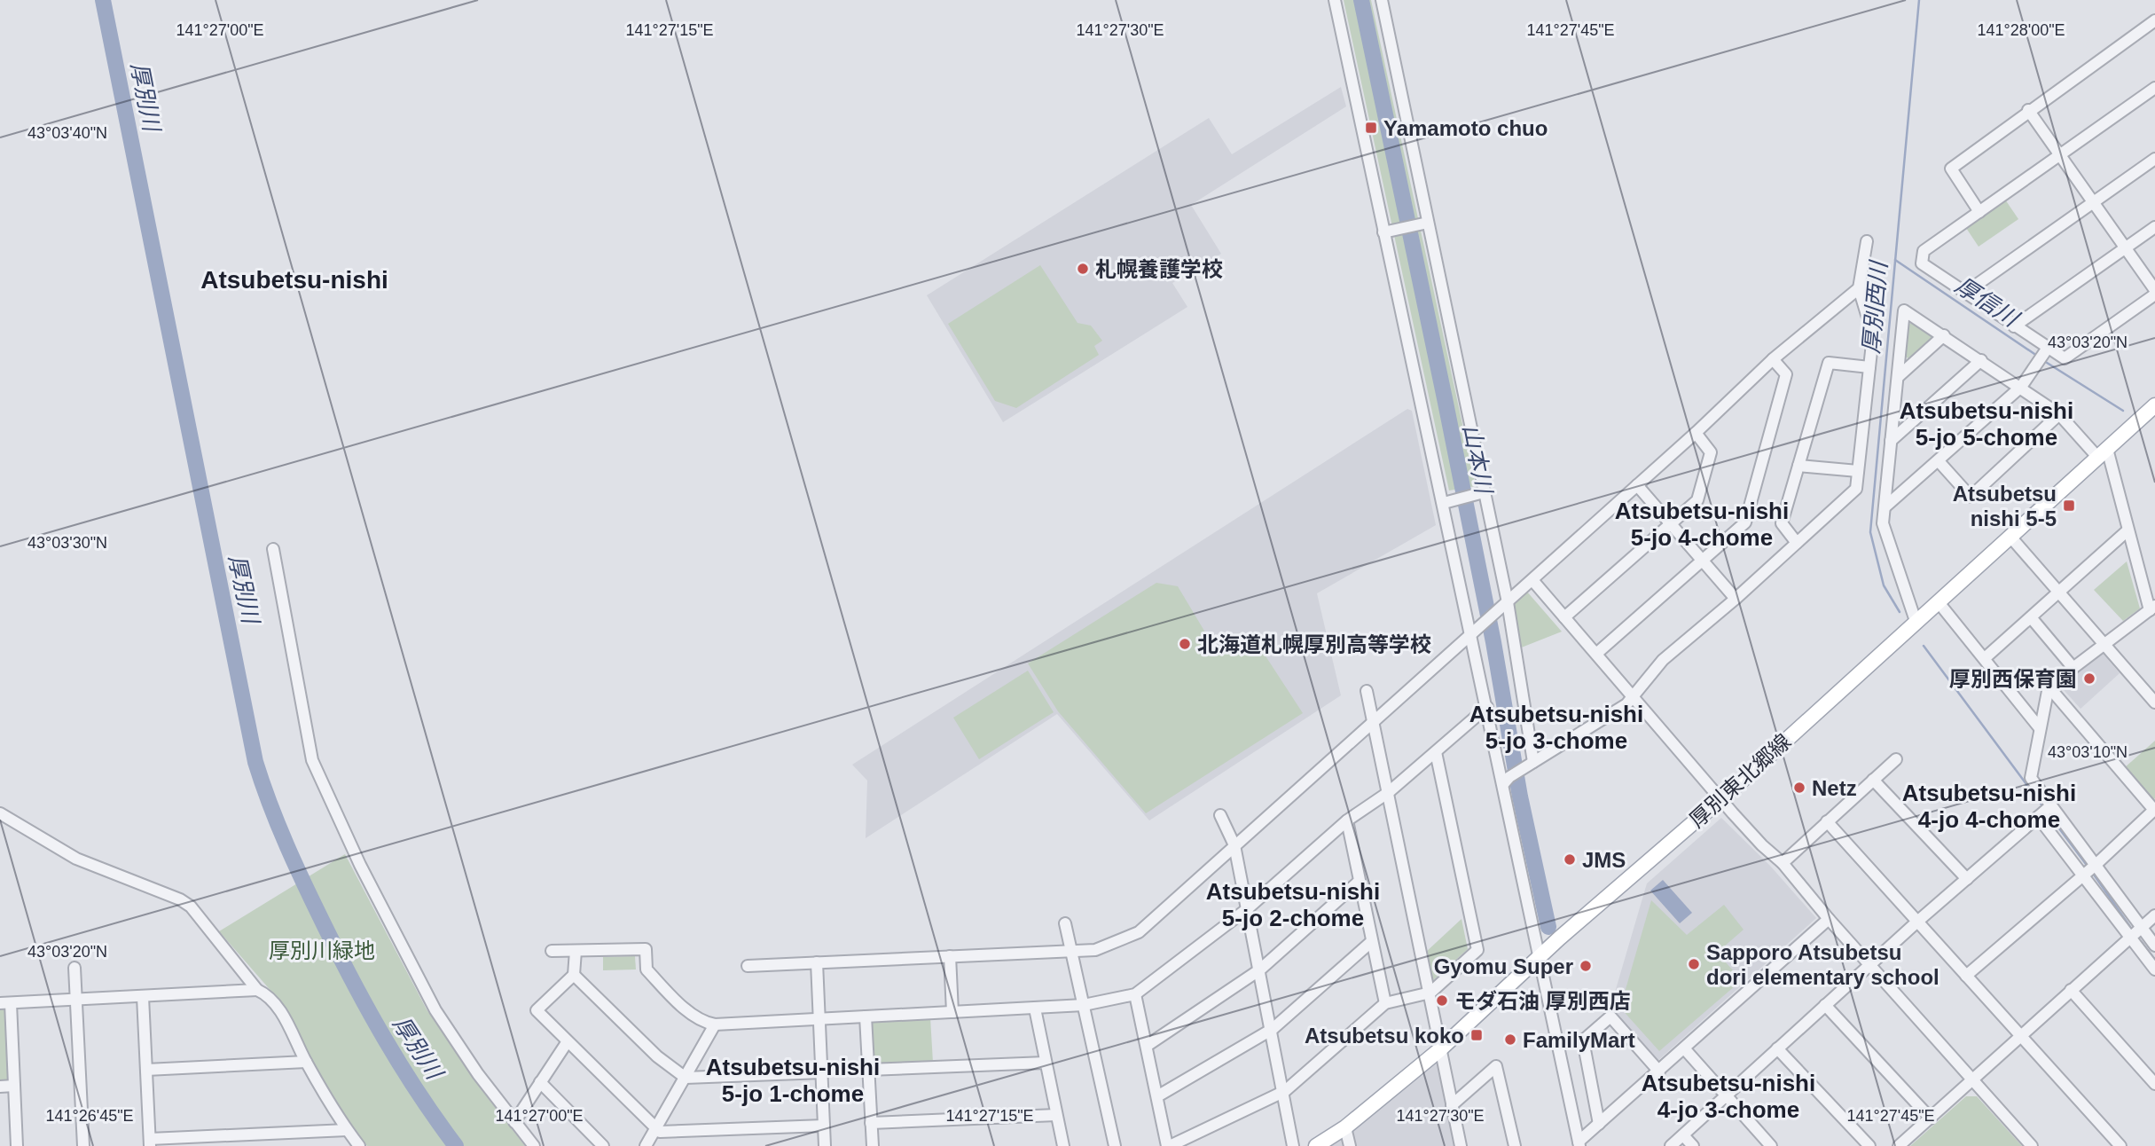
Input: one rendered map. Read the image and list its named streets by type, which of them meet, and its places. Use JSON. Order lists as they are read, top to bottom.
{
  "streets": {
    "main road": ["厚別東北郷線"]
  },
  "districts": [
    "Atsubetsu-nishi",
    "Atsubetsu-nishi 5-jo 5-chome",
    "Atsubetsu-nishi 5-jo 4-chome",
    "Atsubetsu-nishi 5-jo 3-chome",
    "Atsubetsu-nishi 4-jo 4-chome",
    "Atsubetsu-nishi 5-jo 2-chome",
    "Atsubetsu-nishi 5-jo 1-chome",
    "Atsubetsu-nishi 4-jo 3-chome"
  ],
  "water": [
    "厚別川",
    "厚信川",
    "厚別西川",
    "山本川"
  ],
  "parks": ["厚別川緑地"],
  "places": {
    "transit": ["Yamamoto chuo", "Atsubetsu nishi 5-5", "Atsubetsu koko"],
    "other": [
      "札幌養護学校",
      "北海道札幌厚別高等学校",
      "厚別西保育園",
      "Netz",
      "JMS",
      "Sapporo Atsubetsu dori elementary school",
      "Gyomu Super",
      "モダ石油 厚別西店",
      "FamilyMart"
    ]
  },
  "coordinates": [
    "141°27'00\"E",
    "141°27'15\"E",
    "141°27'30\"E",
    "141°27'45\"E",
    "141°28'00\"E",
    "43°03'40\"N",
    "43°03'20\"N",
    "43°03'30\"N",
    "43°03'10\"N",
    "141°26'45\"E"
  ]
}
